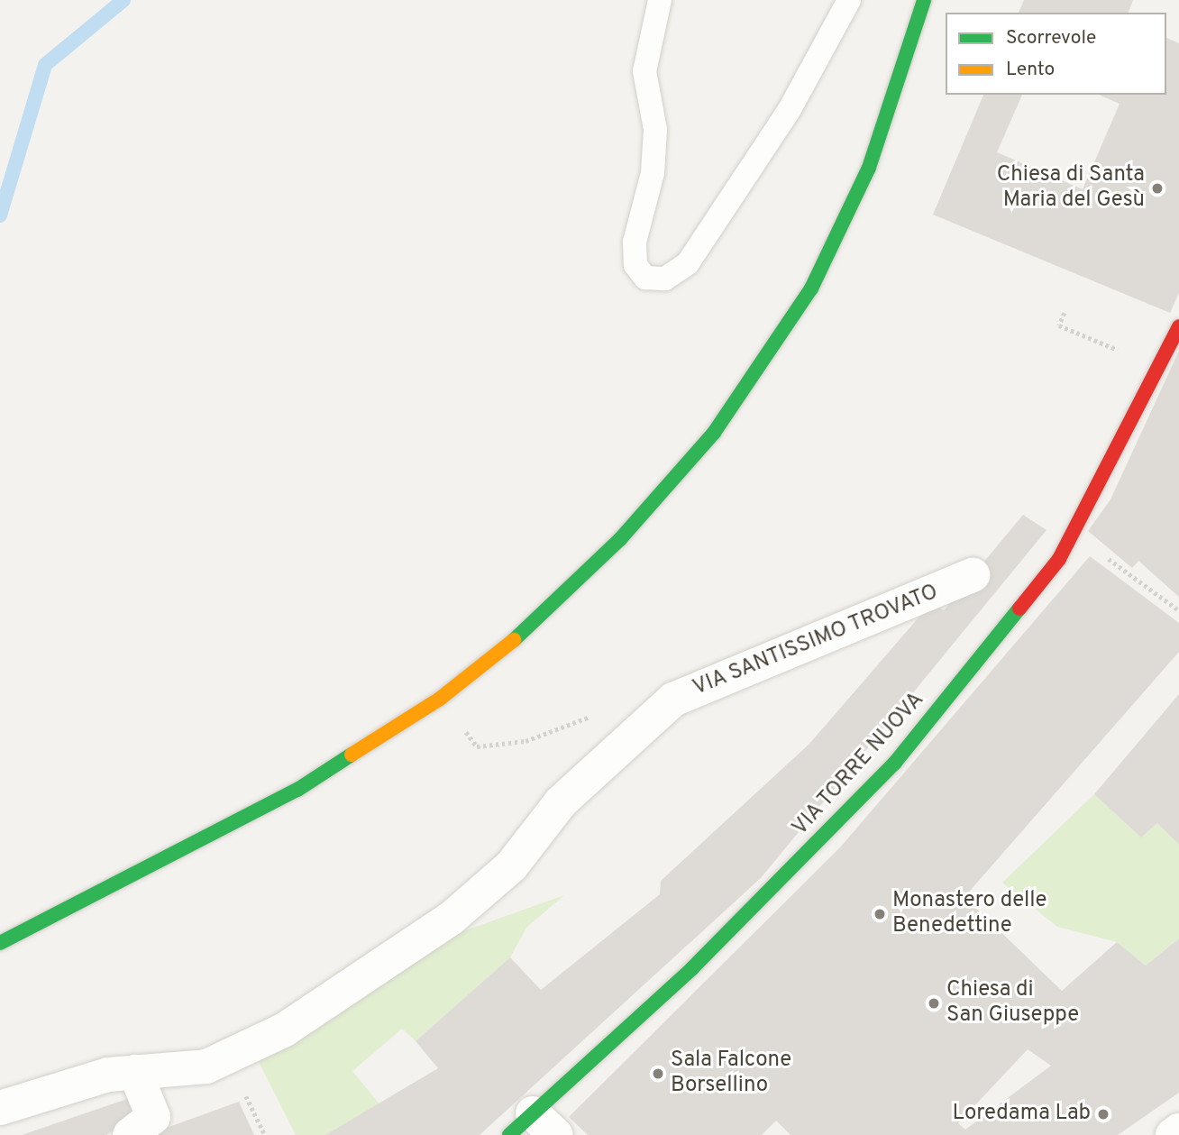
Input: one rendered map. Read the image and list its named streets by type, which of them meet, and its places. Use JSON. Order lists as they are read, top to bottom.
{
  "streets": {
    "street": ["VIA SANTISSIMO TROVATO", "VIA TORRE NUOVA"]
  },
  "places": [
    "Chiesa di Santa Maria del Gesù",
    "Monastero delle Benedettine",
    "Chiesa di San Giuseppe",
    "Sala Falcone Borsellino",
    "Loredama Lab"
  ],
  "legend": ["Scorrevole", "Lento"]
}
